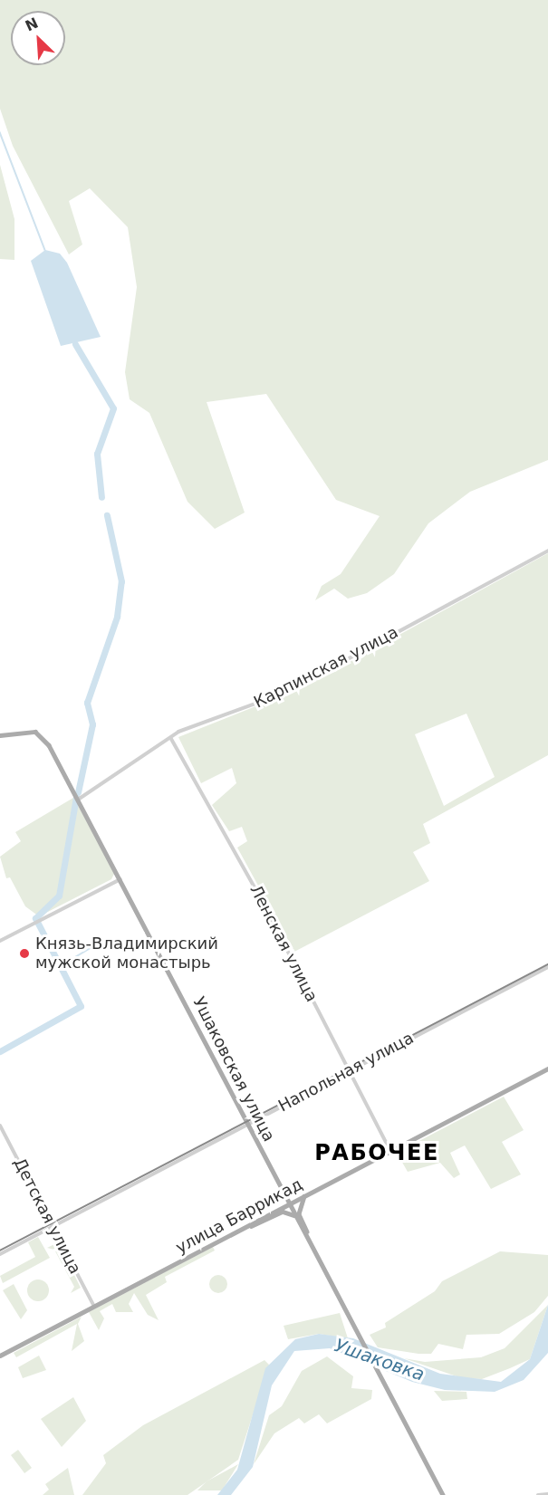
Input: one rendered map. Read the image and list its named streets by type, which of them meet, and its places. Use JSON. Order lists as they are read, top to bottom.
{
  "streets": {
    "main road": ["Ушаковская улица", "улица Баррикад"],
    "street": [
      "Карпинская улица",
      "Ленская улица",
      "Напольная улица",
      "Детская улица"
    ]
  },
  "crossings": [
    ["Карпинская улица", "Ленская улица"],
    ["Карпинская улица", "Ушаковская улица"],
    ["Ленская улица", "Напольная улица"],
    ["Ленская улица", "улица Баррикад"],
    ["Ушаковская улица", "Напольная улица"],
    ["Ушаковская улица", "улица Баррикад"],
    ["Напольная улица", "Детская улица"],
    ["Детская улица", "улица Баррикад"]
  ],
  "districts": ["РАБОЧЕЕ"],
  "water": ["Ушаковка"],
  "places": ["Князь-Владимирский мужской монастырь"],
  "north": "top left"
}
